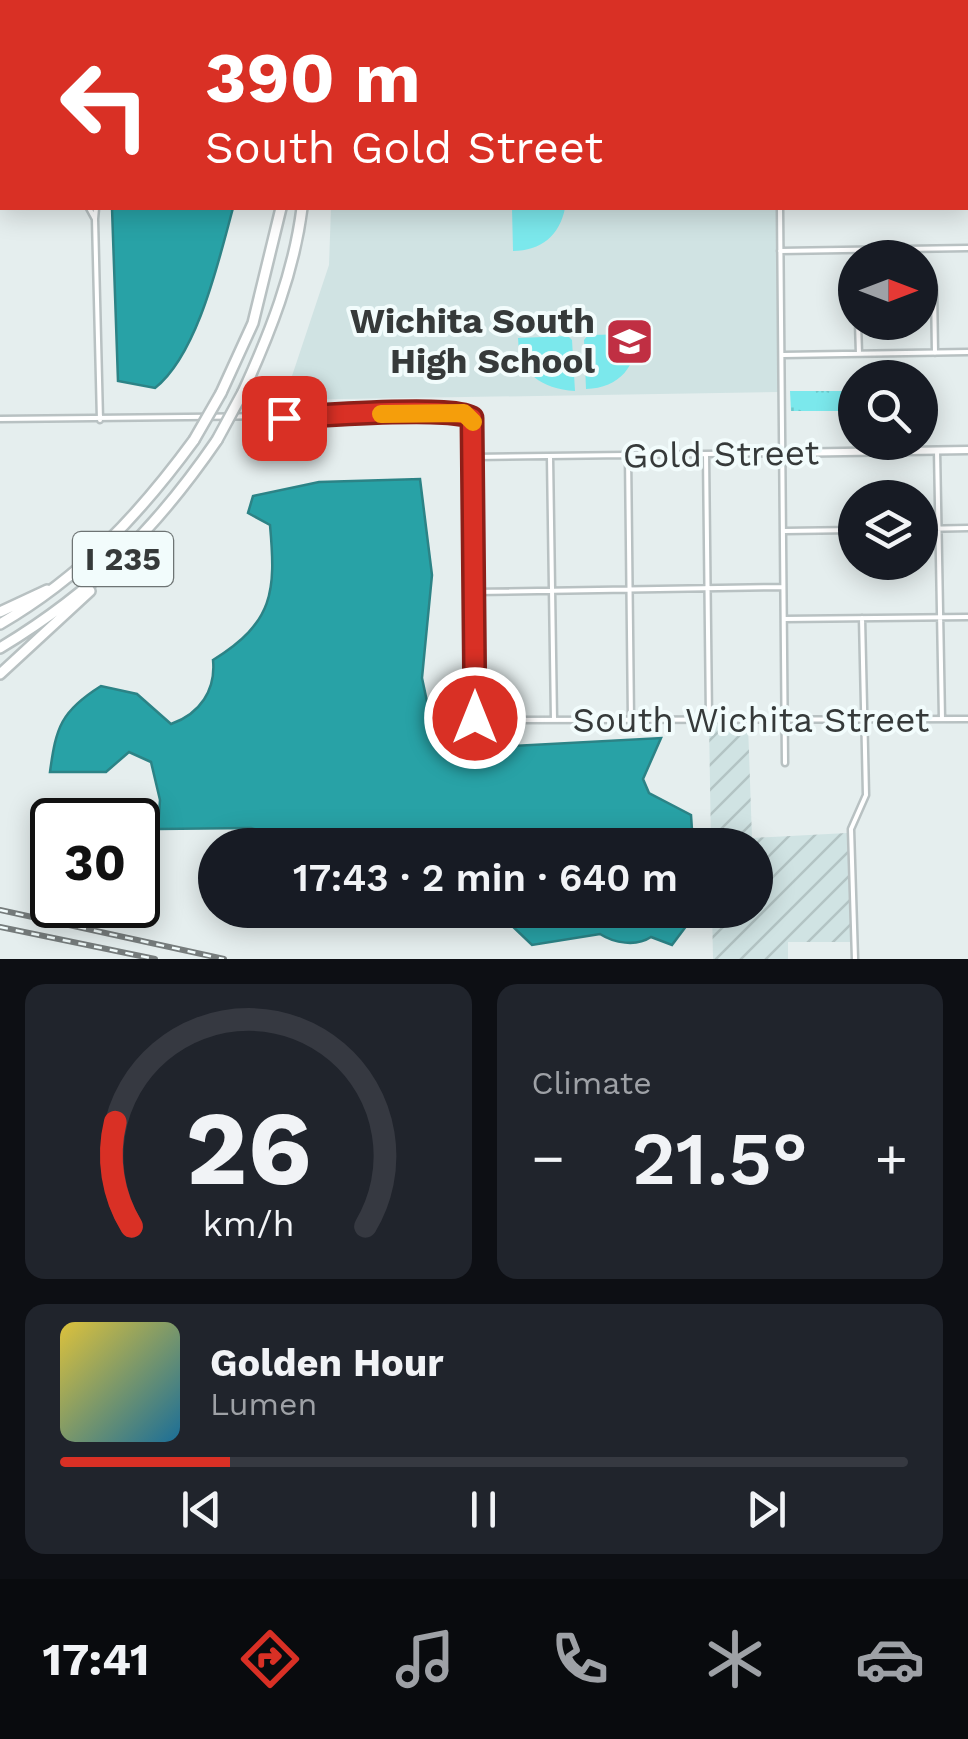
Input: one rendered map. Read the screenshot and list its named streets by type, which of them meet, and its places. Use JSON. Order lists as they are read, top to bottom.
{
  "streets": {
    "highway": ["I 235"],
    "street": ["Gold Street", "South Wichita Street"]
  },
  "places": {
    "school or university": ["Wichita South High School"]
  },
  "north": "right",
  "page": {
    "turn": ["390 m", "South Gold Street"],
    "limit": "30",
    "trip": "17:43 · 2 min · 640 m",
    "tile": "Climate",
    "heat": ["−", "21.5°", "+"],
    "song": ["Golden Hour", "Lumen"],
    "tabs": "17:41",
    "gauge": ["26", "km/h"]
  }
}
